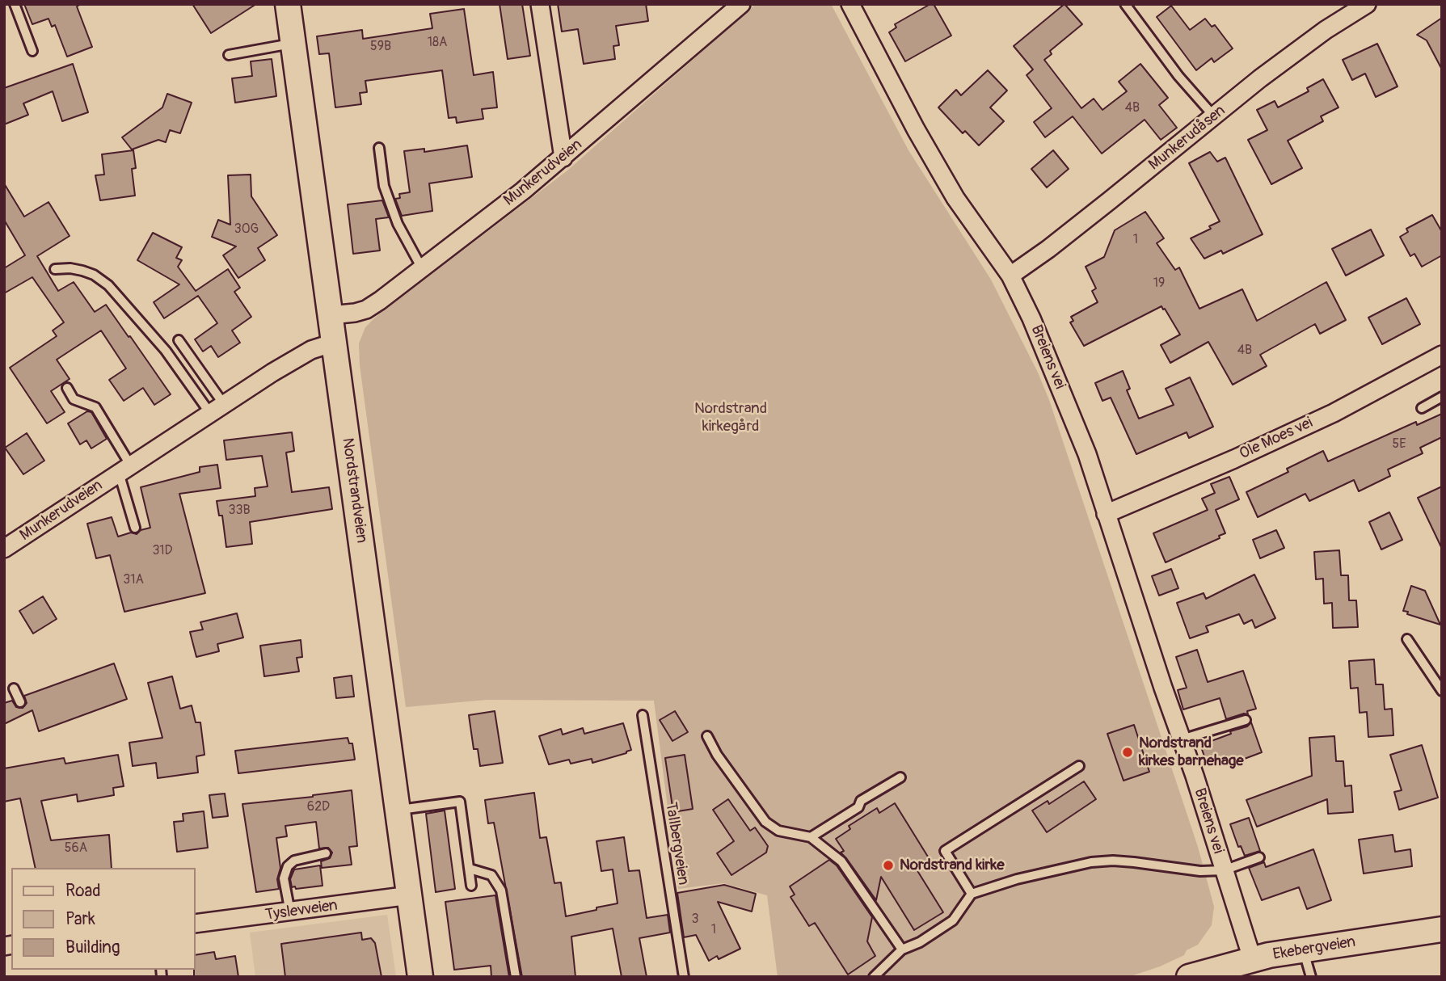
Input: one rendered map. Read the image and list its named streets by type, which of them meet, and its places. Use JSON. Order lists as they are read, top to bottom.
{
  "streets": {
    "main road": ["Nordstrandveien", "Ekebergveien"],
    "street": [
      "Munkerudåsen",
      "Munkerudveien",
      "Breiens vei",
      "Ole Moes vei",
      "Tyslevveien"
    ],
    "lane": ["Tallbergveien"]
  },
  "crossings": [
    ["Munkerudåsen", "Breiens vei"],
    ["Munkerudveien", "Nordstrandveien"],
    ["Breiens vei", "Ole Moes vei"],
    ["Breiens vei", "Ekebergveien"],
    ["Nordstrandveien", "Tyslevveien"]
  ],
  "parks": ["Nordstrand kirkegård"],
  "places": ["Nordstrand kirkes barnehage", "Nordstrand kirke"],
  "house_numbers": [
    "18A",
    "59B",
    "4B",
    "30G",
    "1",
    "19",
    "4B",
    "5E",
    "33B",
    "31D",
    "31A",
    "62D",
    "56A",
    "3",
    "1"
  ],
  "legend": ["Road", "Park", "Building"]
}
